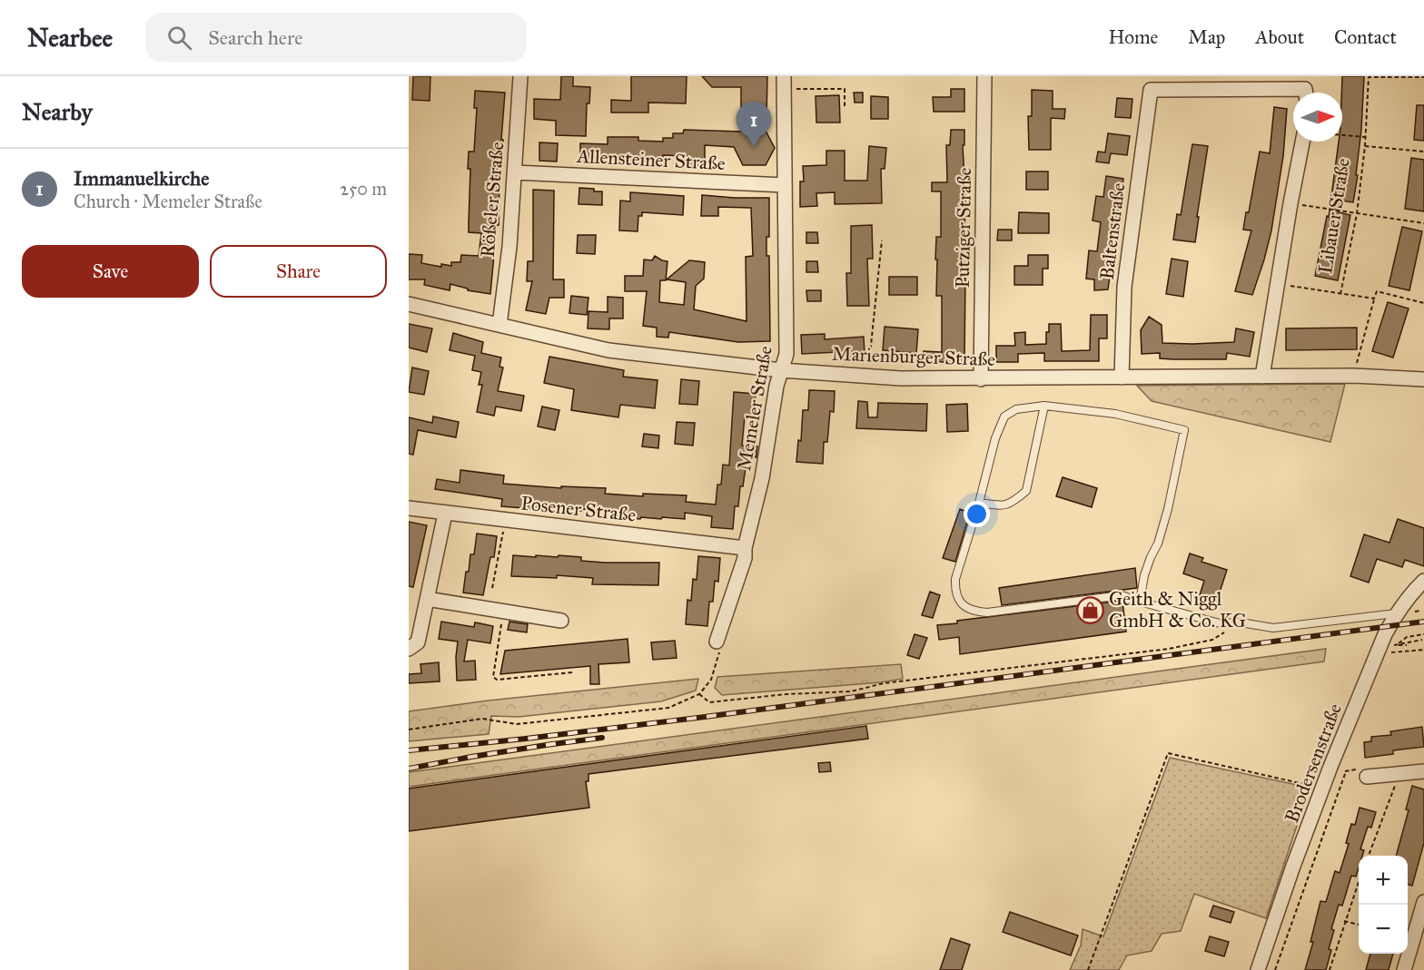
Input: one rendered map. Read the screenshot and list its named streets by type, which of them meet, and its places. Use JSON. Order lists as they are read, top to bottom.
{
  "streets": {
    "street": [
      "Allensteiner Straße",
      "Rößeler Straße",
      "Putziger Straße",
      "Baltenstraße",
      "Marienburger Straße",
      "Memeler Straße",
      "Posener Straße",
      "Brodersenstraße"
    ],
    "path": ["Libauer Straße"]
  },
  "crossings": [
    ["Allensteiner Straße", "Rößeler Straße"],
    ["Allensteiner Straße", "Memeler Straße"],
    ["Rößeler Straße", "Marienburger Straße"],
    ["Putziger Straße", "Marienburger Straße"],
    ["Baltenstraße", "Marienburger Straße"],
    ["Marienburger Straße", "Memeler Straße"],
    ["Memeler Straße", "Posener Straße"]
  ],
  "places": {
    "shop": ["Geith & Niggl GmbH & Co. KG"]
  },
  "north": "right",
  "page": {
    "header": "Nearbee",
    "search": "Search here",
    "nav": [
      "Home",
      "Map",
      "About",
      "Contact"
    ],
    "heading": "Nearby",
    "pins": "1",
    "list": [
      {
        "mark": "1",
        "name": "Immanuelkirche",
        "note": "Church · Memeler Straße",
        "value": "250 m"
      }
    ],
    "buttons": ["Save", "Share"],
    "map_buttons": ["+", "−"]
  }
}
